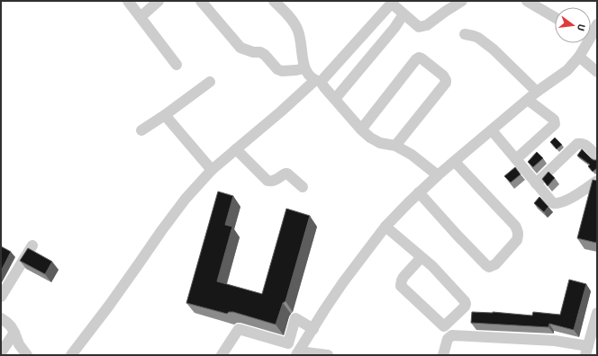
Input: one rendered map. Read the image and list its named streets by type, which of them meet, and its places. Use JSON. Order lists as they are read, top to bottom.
{
  "north": "right"
}
